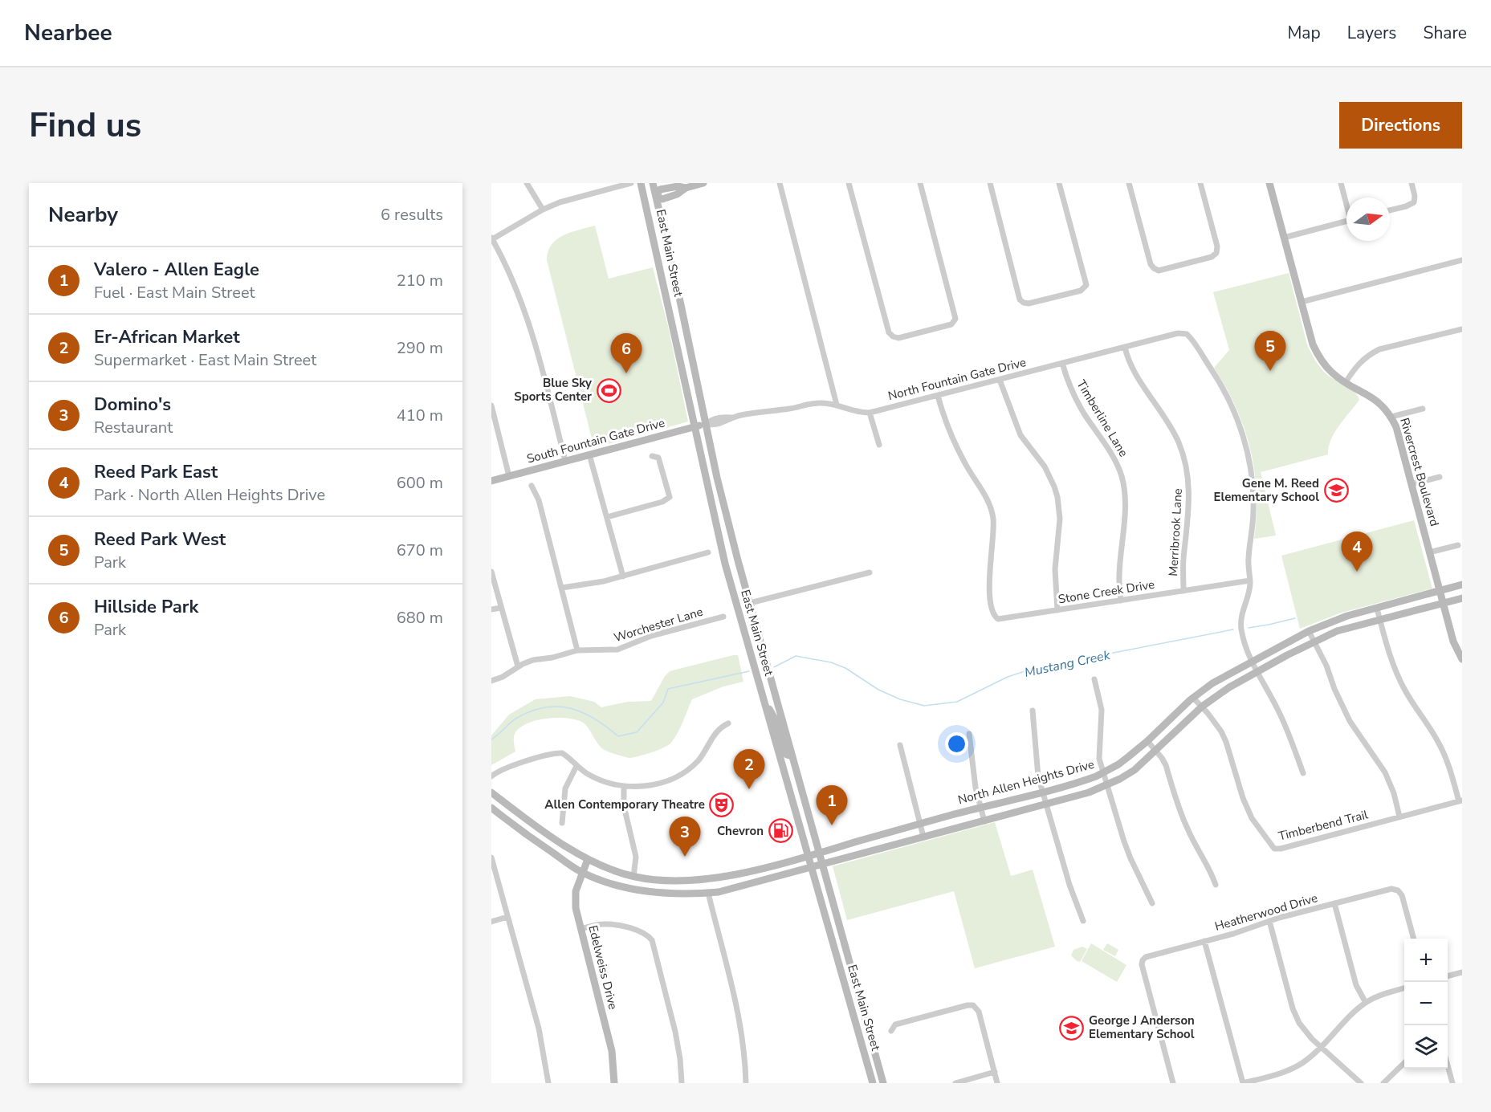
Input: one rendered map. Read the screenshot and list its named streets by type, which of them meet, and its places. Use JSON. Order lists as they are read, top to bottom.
{
  "streets": {
    "main road": [
      "East Main Street",
      "South Fountain Gate Drive",
      "Rivercrest Boulevard",
      "North Allen Heights Drive",
      "Edelweiss Drive"
    ],
    "street": [
      "North Fountain Gate Drive",
      "Timberline Lane",
      "Merribrook Lane",
      "Stone Creek Drive",
      "Worchester Lane",
      "Timberbend Trail",
      "Heatherwood Drive"
    ]
  },
  "crossings": [
    ["East Main Street", "North Fountain Gate Drive"],
    ["East Main Street", "South Fountain Gate Drive"],
    ["East Main Street", "North Allen Heights Drive"],
    ["North Fountain Gate Drive", "Timberline Lane"],
    ["North Fountain Gate Drive", "South Fountain Gate Drive"],
    ["North Fountain Gate Drive", "Merribrook Lane"],
    ["North Fountain Gate Drive", "Stone Creek Drive"],
    ["Timberline Lane", "Stone Creek Drive"],
    ["Rivercrest Boulevard", "North Allen Heights Drive"],
    ["Merribrook Lane", "Stone Creek Drive"],
    ["North Allen Heights Drive", "Timberbend Trail"],
    ["North Allen Heights Drive", "Edelweiss Drive"]
  ],
  "water": ["Mustang Creek"],
  "places": {
    "sports": ["Blue Sky Sports Center"],
    "school or university": ["Gene M. Reed Elementary School", "George J Anderson Elementary School"],
    "theatre": ["Allen Contemporary Theatre"],
    "fuel station": ["Chevron"]
  },
  "north": "right",
  "page": {
    "header": "Nearbee",
    "nav": ["Map", "Layers", "Share"],
    "buttons": "Directions",
    "title": "Find us",
    "heading": ["Nearby", "6 results"],
    "list": [
      {
        "mark": "1",
        "name": "Valero - Allen Eagle",
        "note": "Fuel · East Main Street",
        "value": "210 m"
      },
      {
        "mark": "2",
        "name": "Er-African Market",
        "note": "Supermarket · East Main Street",
        "value": "290 m"
      },
      {
        "mark": "3",
        "name": "Domino's",
        "note": "Restaurant",
        "value": "410 m"
      },
      {
        "mark": "4",
        "name": "Reed Park East",
        "note": "Park · North Allen Heights Drive",
        "value": "600 m"
      },
      {
        "mark": "5",
        "name": "Reed Park West",
        "note": "Park",
        "value": "670 m"
      },
      {
        "mark": "6",
        "name": "Hillside Park",
        "note": "Park",
        "value": "680 m"
      }
    ],
    "pins": [
      "5",
      "6",
      "4",
      "2",
      "1",
      "3"
    ],
    "map_buttons": ["+", "−"]
  }
}
